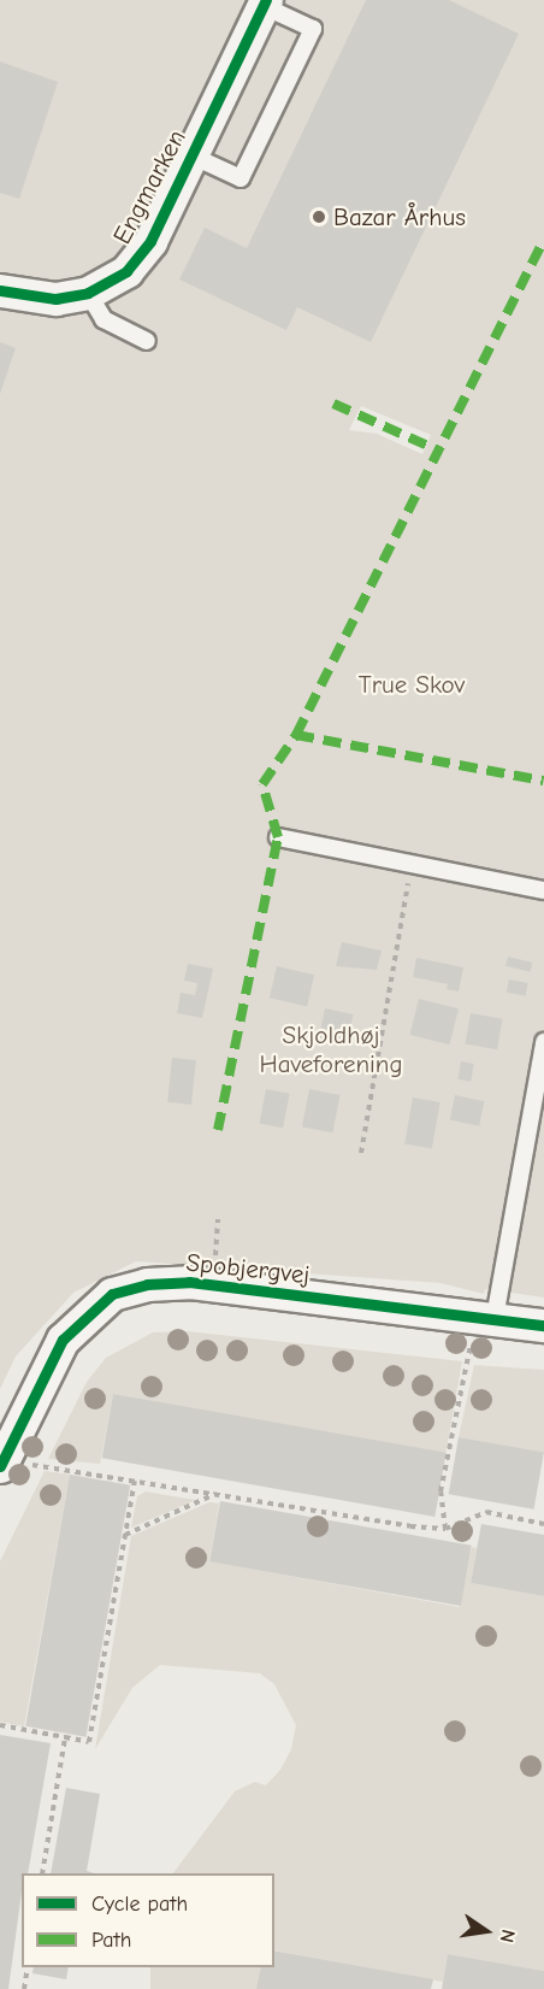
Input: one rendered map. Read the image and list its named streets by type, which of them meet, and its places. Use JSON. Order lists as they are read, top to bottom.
{
  "streets": {
    "street": ["Engmarken", "Spobjergvej"]
  },
  "parks": ["True Skov", "Skjoldhøj Haveforening"],
  "places": ["Bazar Århus"],
  "legend": ["Cycle path", "Path"],
  "north": "right"
}
